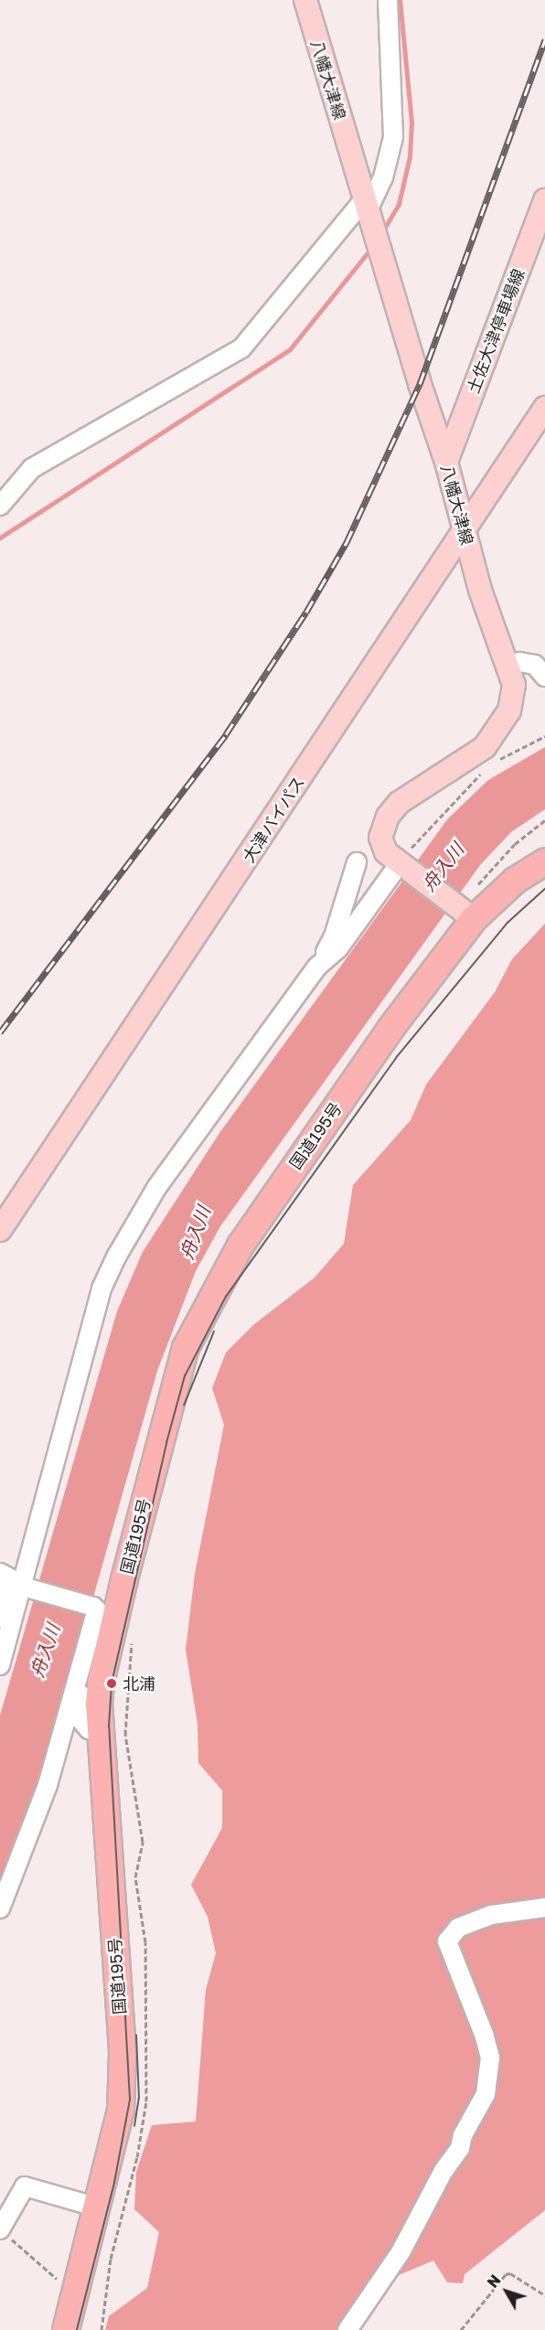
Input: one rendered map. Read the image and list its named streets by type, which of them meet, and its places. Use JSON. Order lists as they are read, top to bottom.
{
  "streets": {
    "highway": ["国道195号"],
    "main road": ["八幡大津線", "土佐大津停車場線", "大津バイパス"]
  },
  "crossings": [
    ["八幡大津線", "土佐大津停車場線"],
    ["八幡大津線", "大津バイパス"],
    ["八幡大津線", "国道195号"]
  ],
  "water": ["舟入川"],
  "places": ["北浦"],
  "north": "top left"
}
